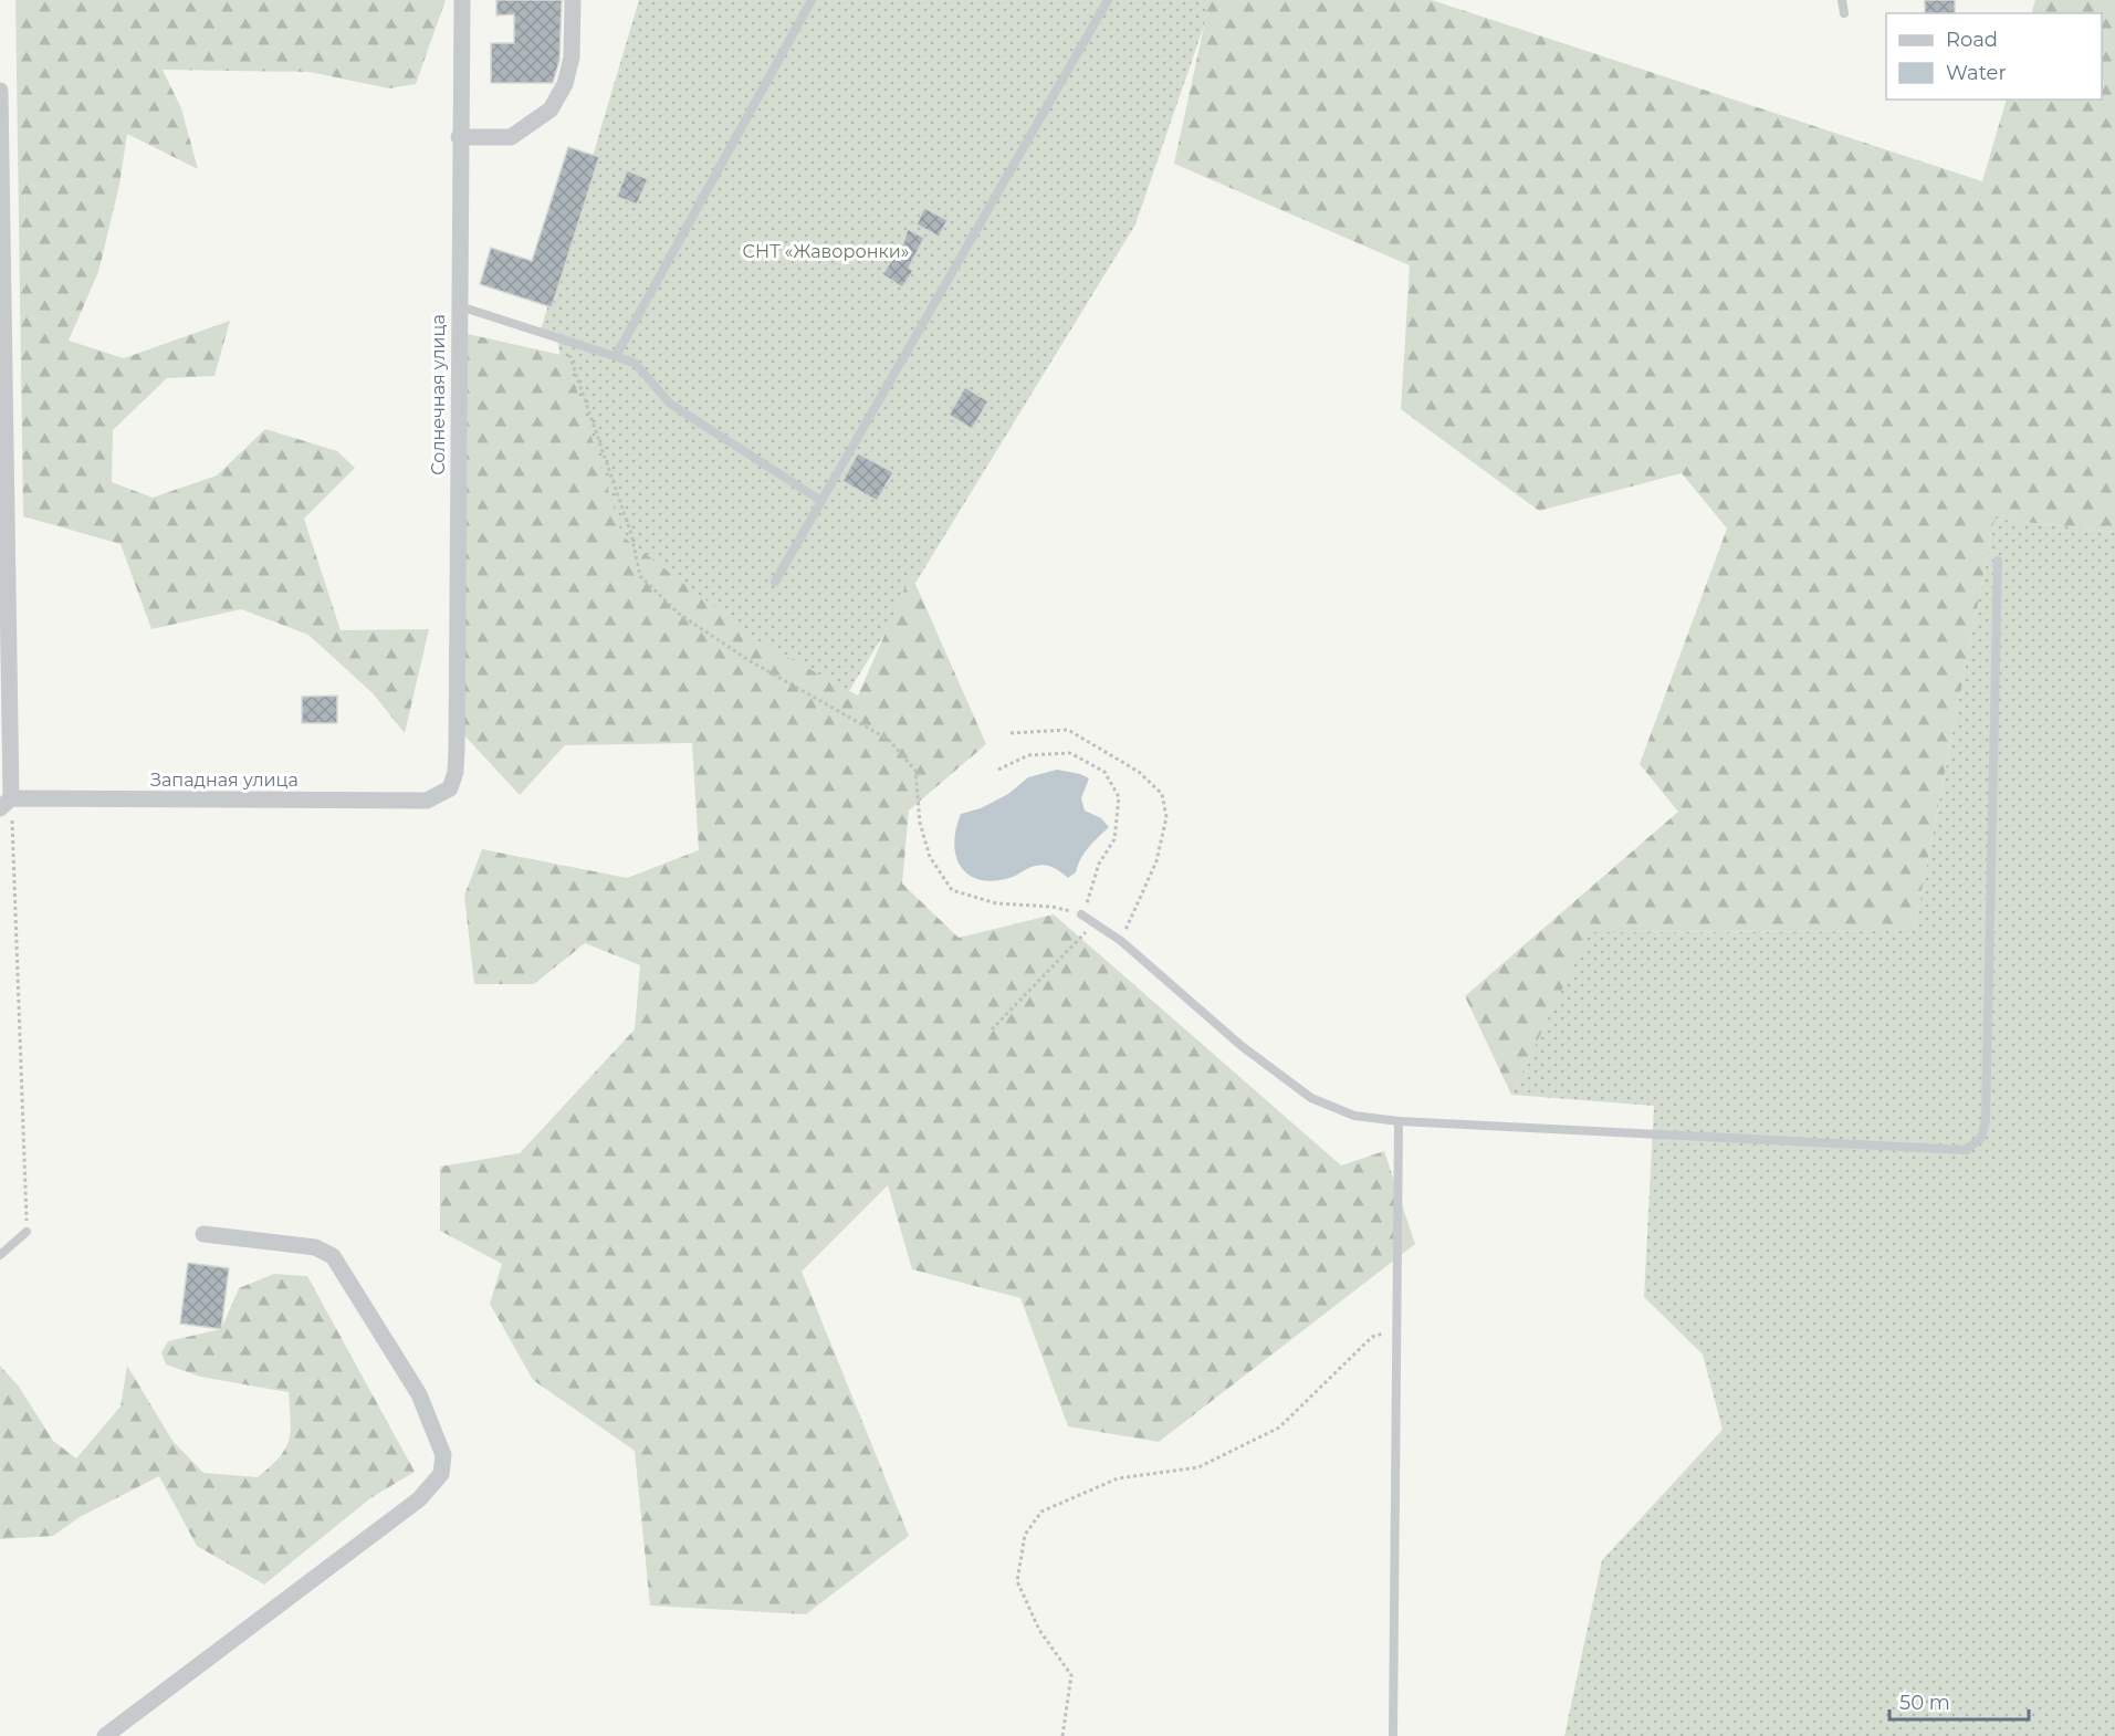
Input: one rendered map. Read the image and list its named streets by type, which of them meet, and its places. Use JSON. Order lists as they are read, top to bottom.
{
  "streets": {
    "street": ["Солнечная улица", "Западная улица"]
  },
  "crossings": [
    ["Солнечная улица", "Западная улица"]
  ],
  "parks": ["СНТ «Жаворонки»"],
  "legend": ["Road", "Water"],
  "scale_bar": "50 m"
}
